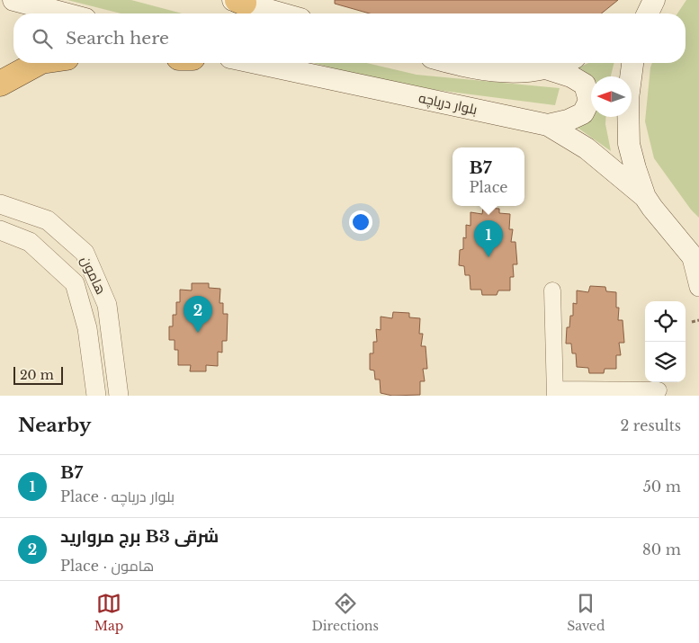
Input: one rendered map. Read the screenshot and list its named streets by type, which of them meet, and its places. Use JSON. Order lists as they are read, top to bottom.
{
  "streets": {
    "main road": ["بلوار دریاچه"],
    "street": ["هامون"]
  },
  "scale_bar": "20 m",
  "north": "left",
  "page": {
    "search": "Search here",
    "popup": ["B7", "Place"],
    "pins": ["1", "2"],
    "scale": "20 m",
    "heading": ["Nearby", "2 results"],
    "list": [
      {
        "mark": "1",
        "name": "B7",
        "note": "Place · بلوار دریاچه",
        "value": "50 m"
      },
      {
        "mark": "2",
        "name": "برج مروارید B3 شرقی",
        "note": "Place · هامون",
        "value": "80 m"
      }
    ],
    "nav": ["Map", "Directions", "Saved"]
  }
}
